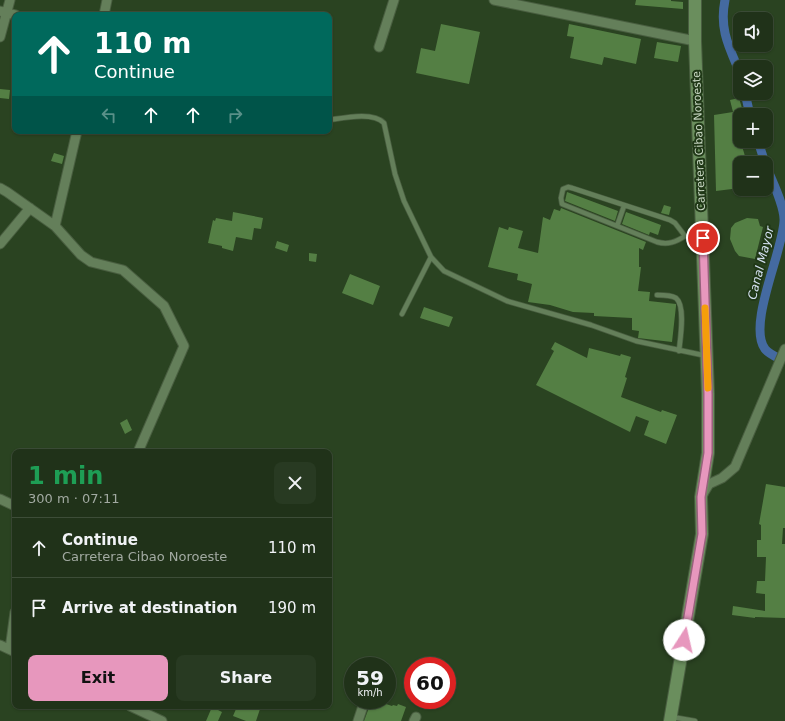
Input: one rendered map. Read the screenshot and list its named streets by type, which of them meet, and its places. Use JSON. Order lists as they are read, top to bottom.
{
  "streets": {
    "main road": ["Carretera Cibao Noroeste"]
  },
  "water": ["Canal Mayor"],
  "page": {
    "map_buttons": ["+", "−"],
    "turn": ["110 m", "Continue"],
    "heading": ["1 min", "300 m · 07:11"],
    "list": [
      {
        "name": "Continue",
        "note": "Carretera Cibao Noroeste",
        "value": "110 m"
      },
      {
        "name": "Arrive at destination",
        "value": "190 m"
      }
    ],
    "buttons": ["Exit", "Share"],
    "speed": "59 km/h",
    "limit": "60"
  }
}
